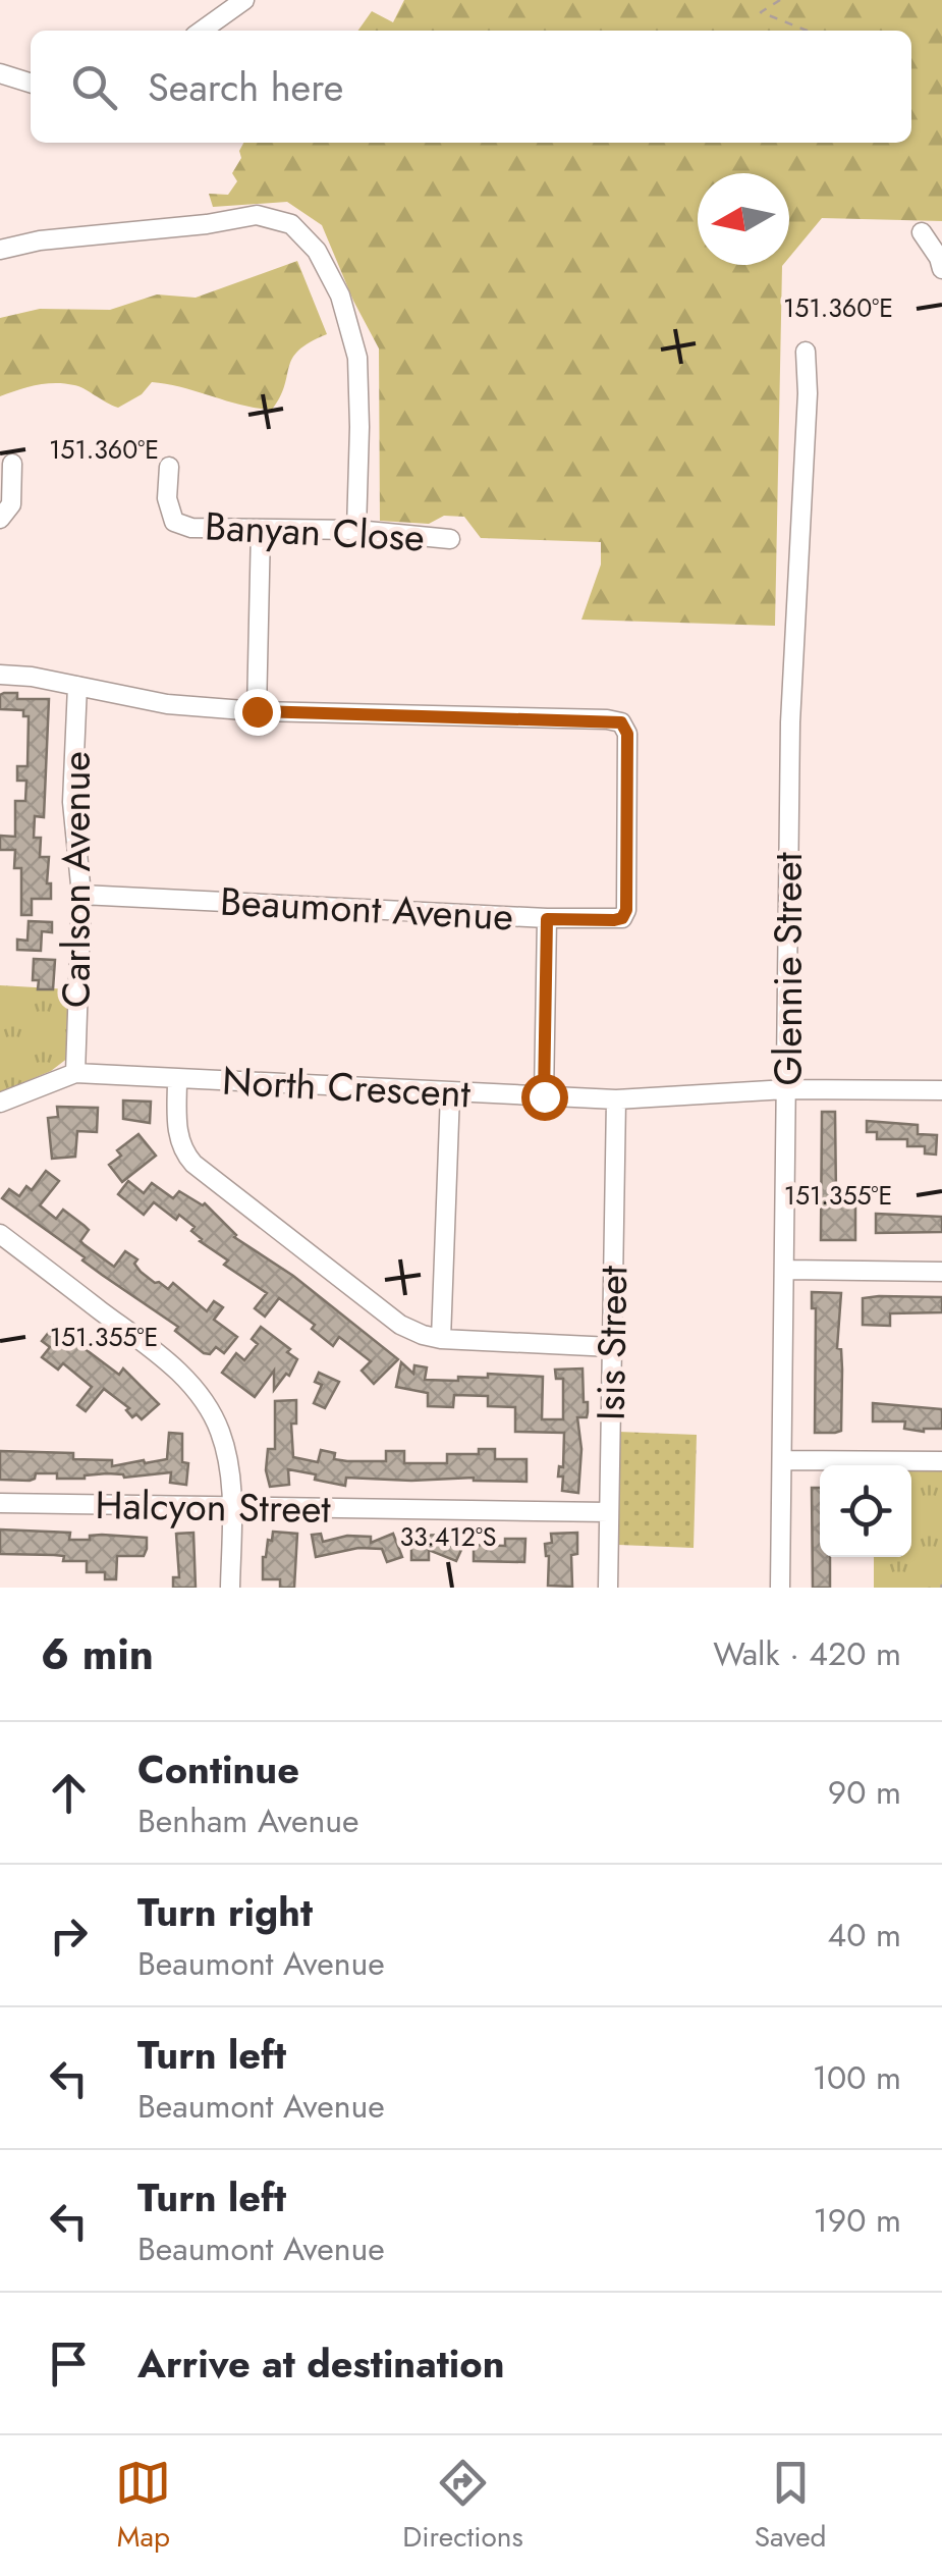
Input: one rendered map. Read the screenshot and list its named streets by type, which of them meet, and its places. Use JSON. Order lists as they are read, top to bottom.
{
  "streets": {
    "street": [
      "Banyan Close",
      "Carlson Avenue",
      "Beaumont Avenue",
      "Glennie Street",
      "North Crescent",
      "Isis Street",
      "Halcyon Street"
    ]
  },
  "crossings": [
    ["Carlson Avenue", "Beaumont Avenue"],
    ["Carlson Avenue", "North Crescent"],
    ["Glennie Street", "North Crescent"],
    ["North Crescent", "Isis Street"],
    ["Isis Street", "Halcyon Street"]
  ],
  "north": "left",
  "page": {
    "search": "Search here",
    "heading": ["6 min", "Walk · 420 m"],
    "list": [
      ["Continue", "Benham Avenue", "90 m"],
      ["Turn right", "Beaumont Avenue", "40 m"],
      ["Turn left", "Beaumont Avenue", "100 m"],
      ["Turn left", "Beaumont Avenue", "190 m"],
      "Arrive at destination"
    ],
    "nav": ["Map", "Directions", "Saved"]
  },
  "coordinates": ["151.360°E", "151.355°E", "33.412°S"]
}
